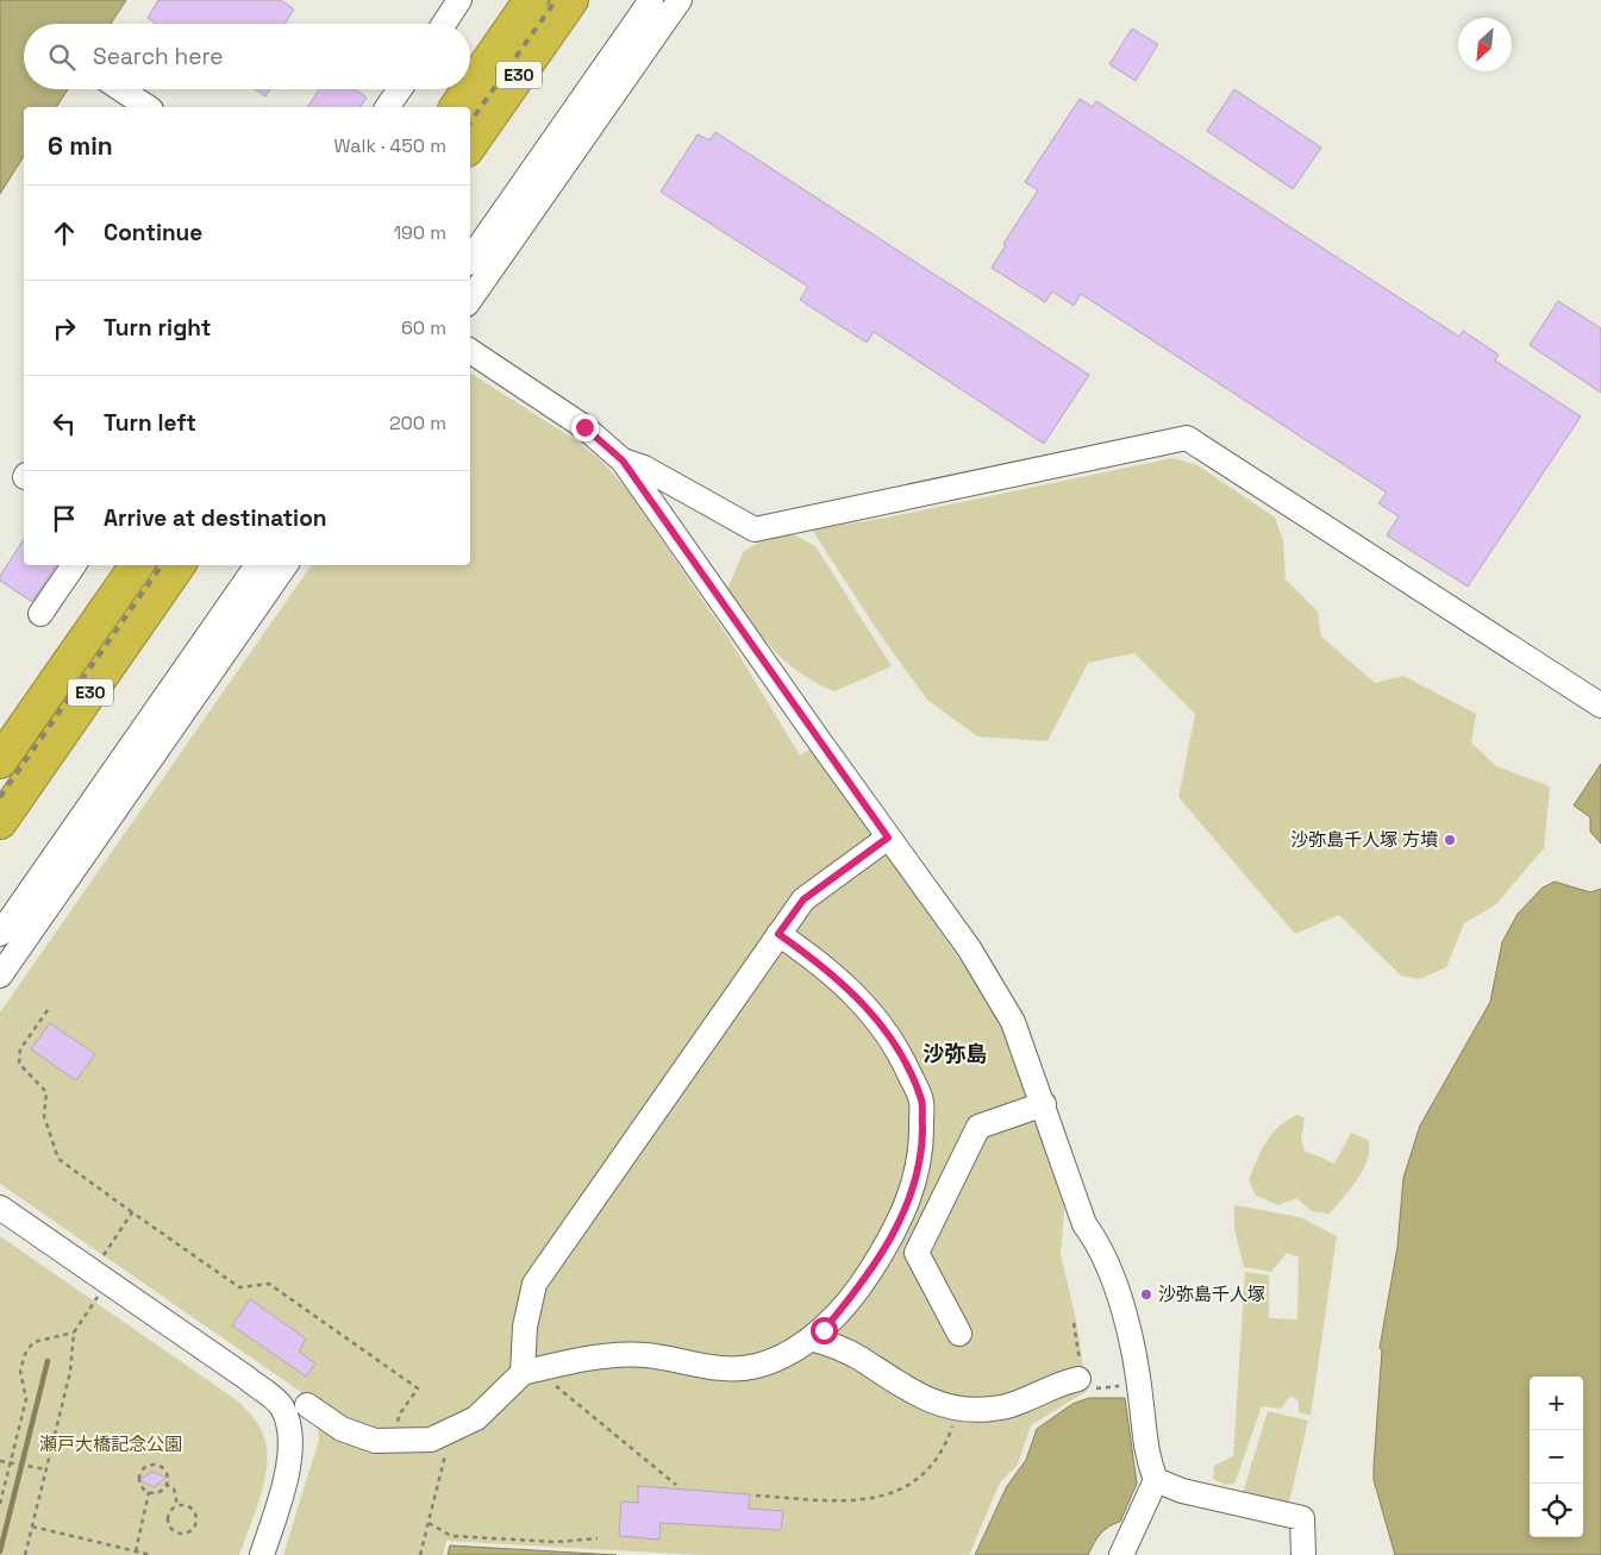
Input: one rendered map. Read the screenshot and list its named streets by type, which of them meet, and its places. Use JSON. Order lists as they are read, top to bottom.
{
  "streets": {
    "highway": ["E30"]
  },
  "districts": ["沙弥島"],
  "parks": ["瀬戸大橋記念公園"],
  "places": ["沙弥島千人塚 方墳", "沙弥島千人塚"],
  "north": "bottom left",
  "page": {
    "search": "Search here",
    "heading": ["6 min", "Walk · 450 m"],
    "list": [
      ["Continue", "190 m"],
      ["Turn right", "60 m"],
      ["Turn left", "200 m"],
      "Arrive at destination"
    ],
    "map_buttons": ["+", "−"]
  }
}
